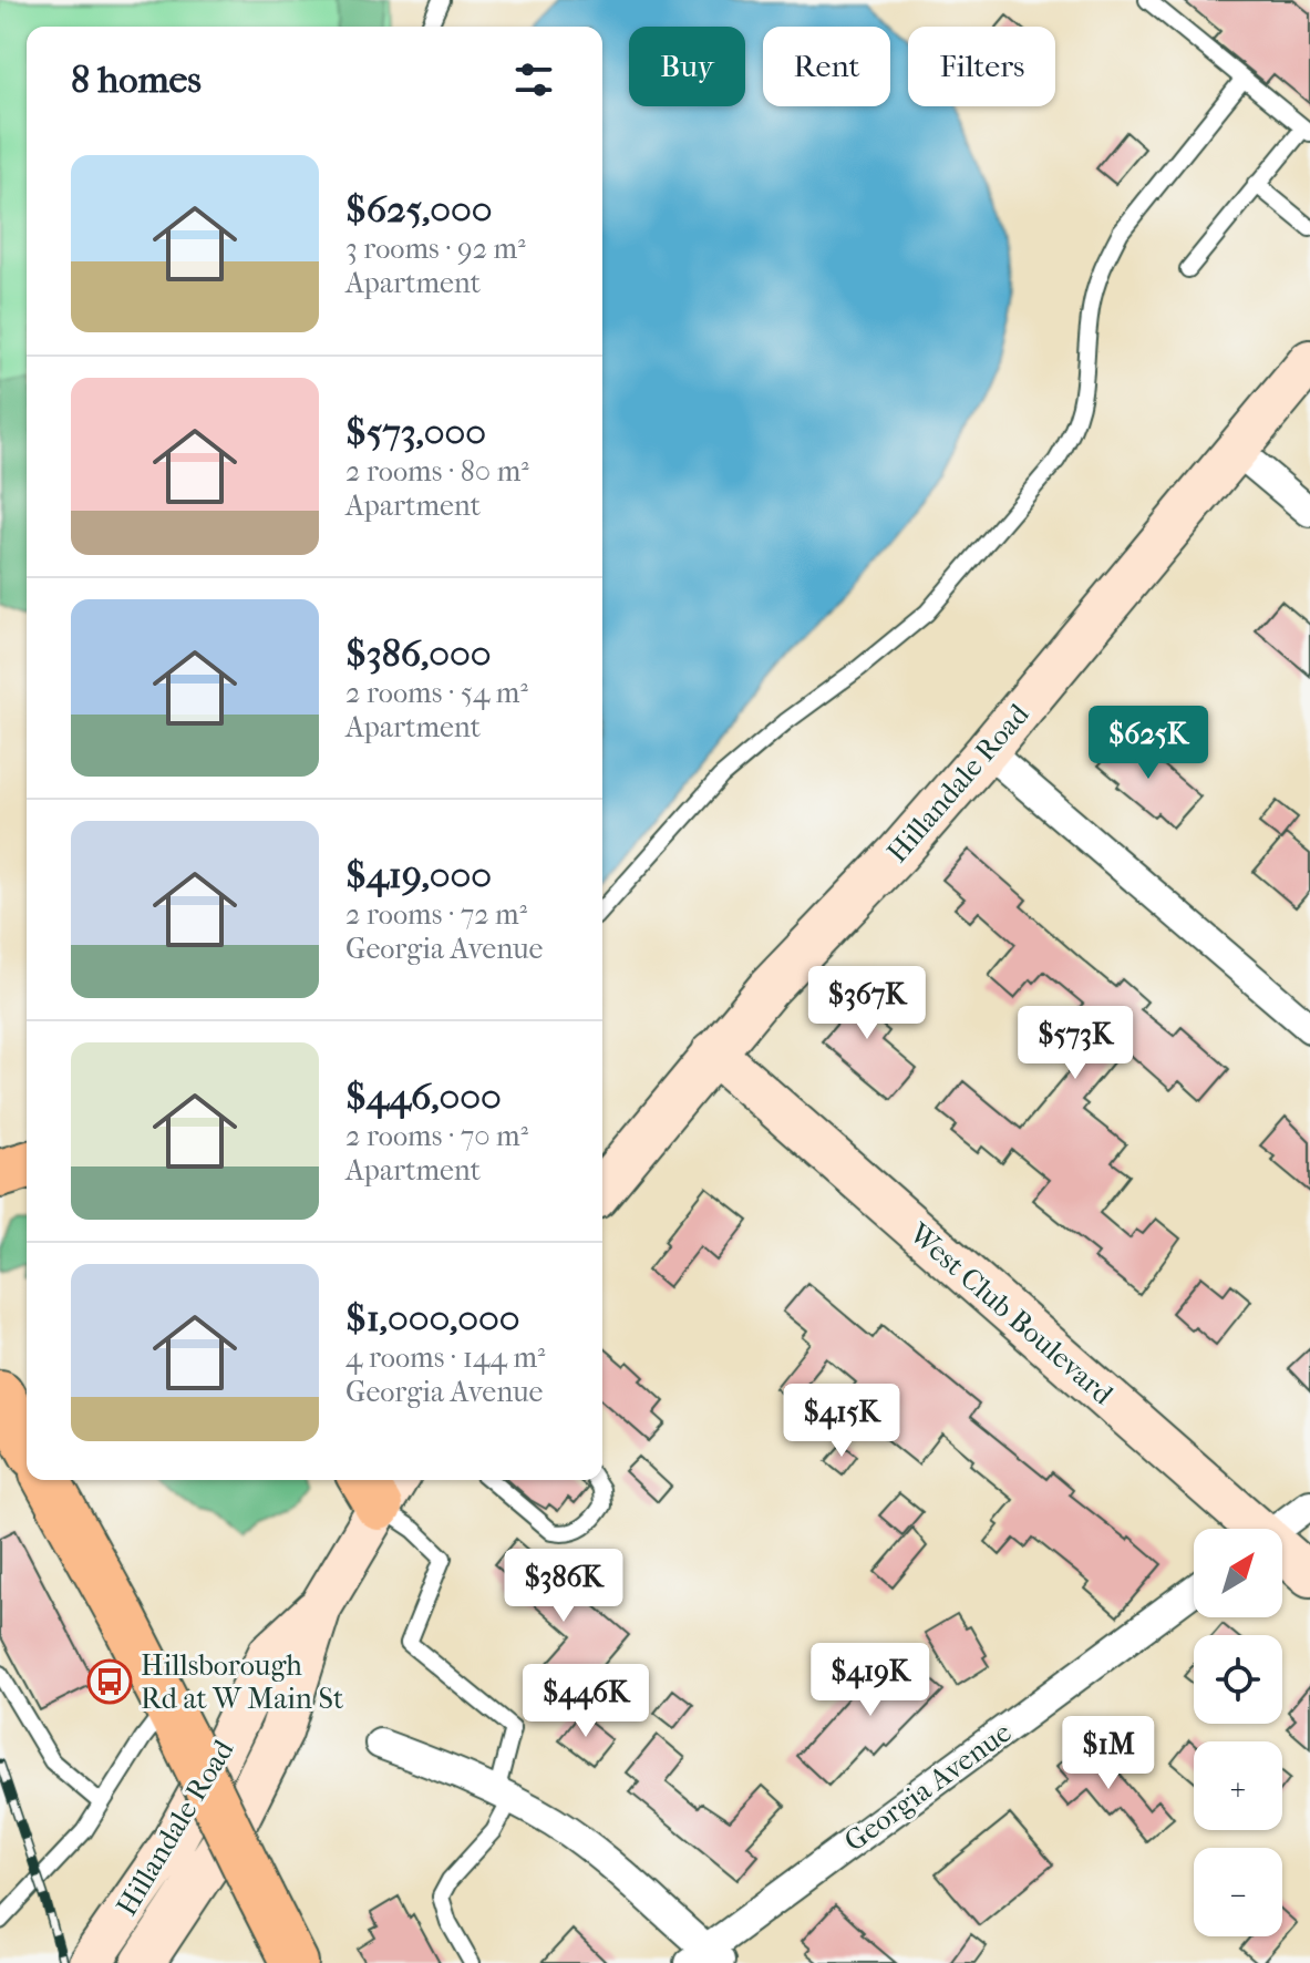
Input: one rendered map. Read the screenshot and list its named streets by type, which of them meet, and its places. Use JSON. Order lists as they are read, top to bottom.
{
  "streets": {
    "main road": ["Hillandale Road", "West Club Boulevard"],
    "street": ["Georgia Avenue"]
  },
  "crossings": [
    ["Hillandale Road", "West Club Boulevard"]
  ],
  "places": {
    "bus stop": ["Hillsborough Rd at W Main St"]
  },
  "north": "top right",
  "page": {
    "chip": ["Buy", "Rent", "Filters"],
    "heading": "8 homes",
    "list": [
      {
        "name": "$625,000",
        "note": "3 rooms · 92 m² · Apartment"
      },
      {
        "name": "$573,000",
        "note": "2 rooms · 80 m² · Apartment"
      },
      {
        "name": "$386,000",
        "note": "2 rooms · 54 m² · Apartment"
      },
      {
        "name": "$419,000",
        "note": "2 rooms · 72 m² · Georgia Avenue"
      },
      {
        "name": "$446,000",
        "note": "2 rooms · 70 m² · Apartment"
      },
      {
        "name": "$1,000,000",
        "note": "4 rooms · 144 m² · Georgia Avenue"
      }
    ],
    "price": [
      "$625K",
      "$367K",
      "$573K",
      "$415K",
      "$386K",
      "$419K",
      "$446K",
      "$1M"
    ],
    "map_buttons": ["+", "−"]
  }
}
